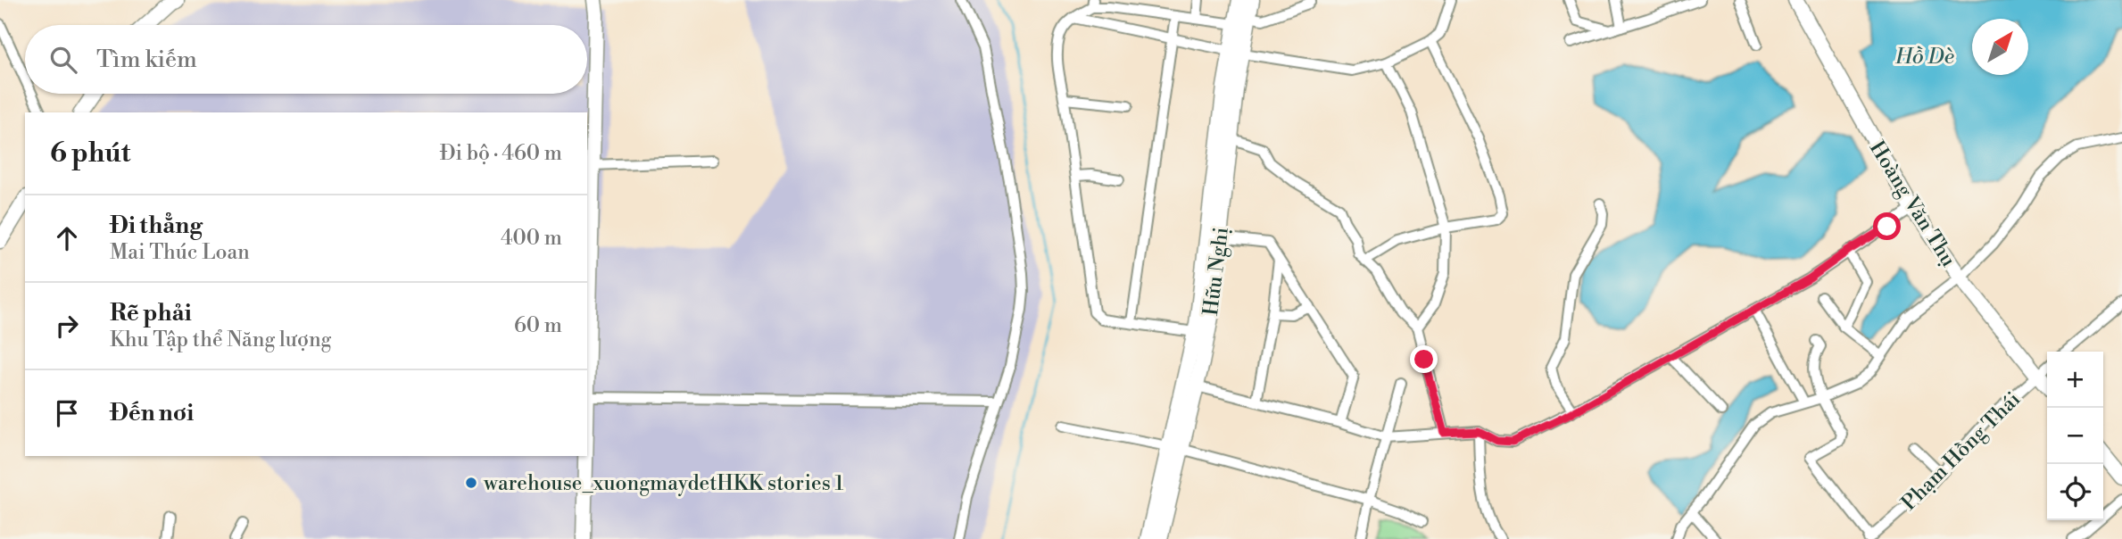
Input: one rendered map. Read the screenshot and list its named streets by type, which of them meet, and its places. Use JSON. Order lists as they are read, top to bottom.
{
  "streets": {
    "main road": ["Hoàng Văn Thụ", "Hữu Nghị"],
    "street": ["Phạm Hồng Thái"]
  },
  "crossings": [
    ["Hoàng Văn Thụ", "Phạm Hồng Thái"]
  ],
  "water": ["Hồ Dè"],
  "places": ["warehouse_xuongmaydetHKK stories 1"],
  "north": "top right",
  "page": {
    "search": "Tìm kiếm",
    "heading": ["6 phút", "Đi bộ · 460 m"],
    "list": [
      ["Đi thẳng", "Mai Thúc Loan", "400 m"],
      ["Rẽ phải", "Khu Tập thể Năng lượng", "60 m"],
      "Đến nơi"
    ],
    "map_buttons": ["+", "−"]
  }
}
